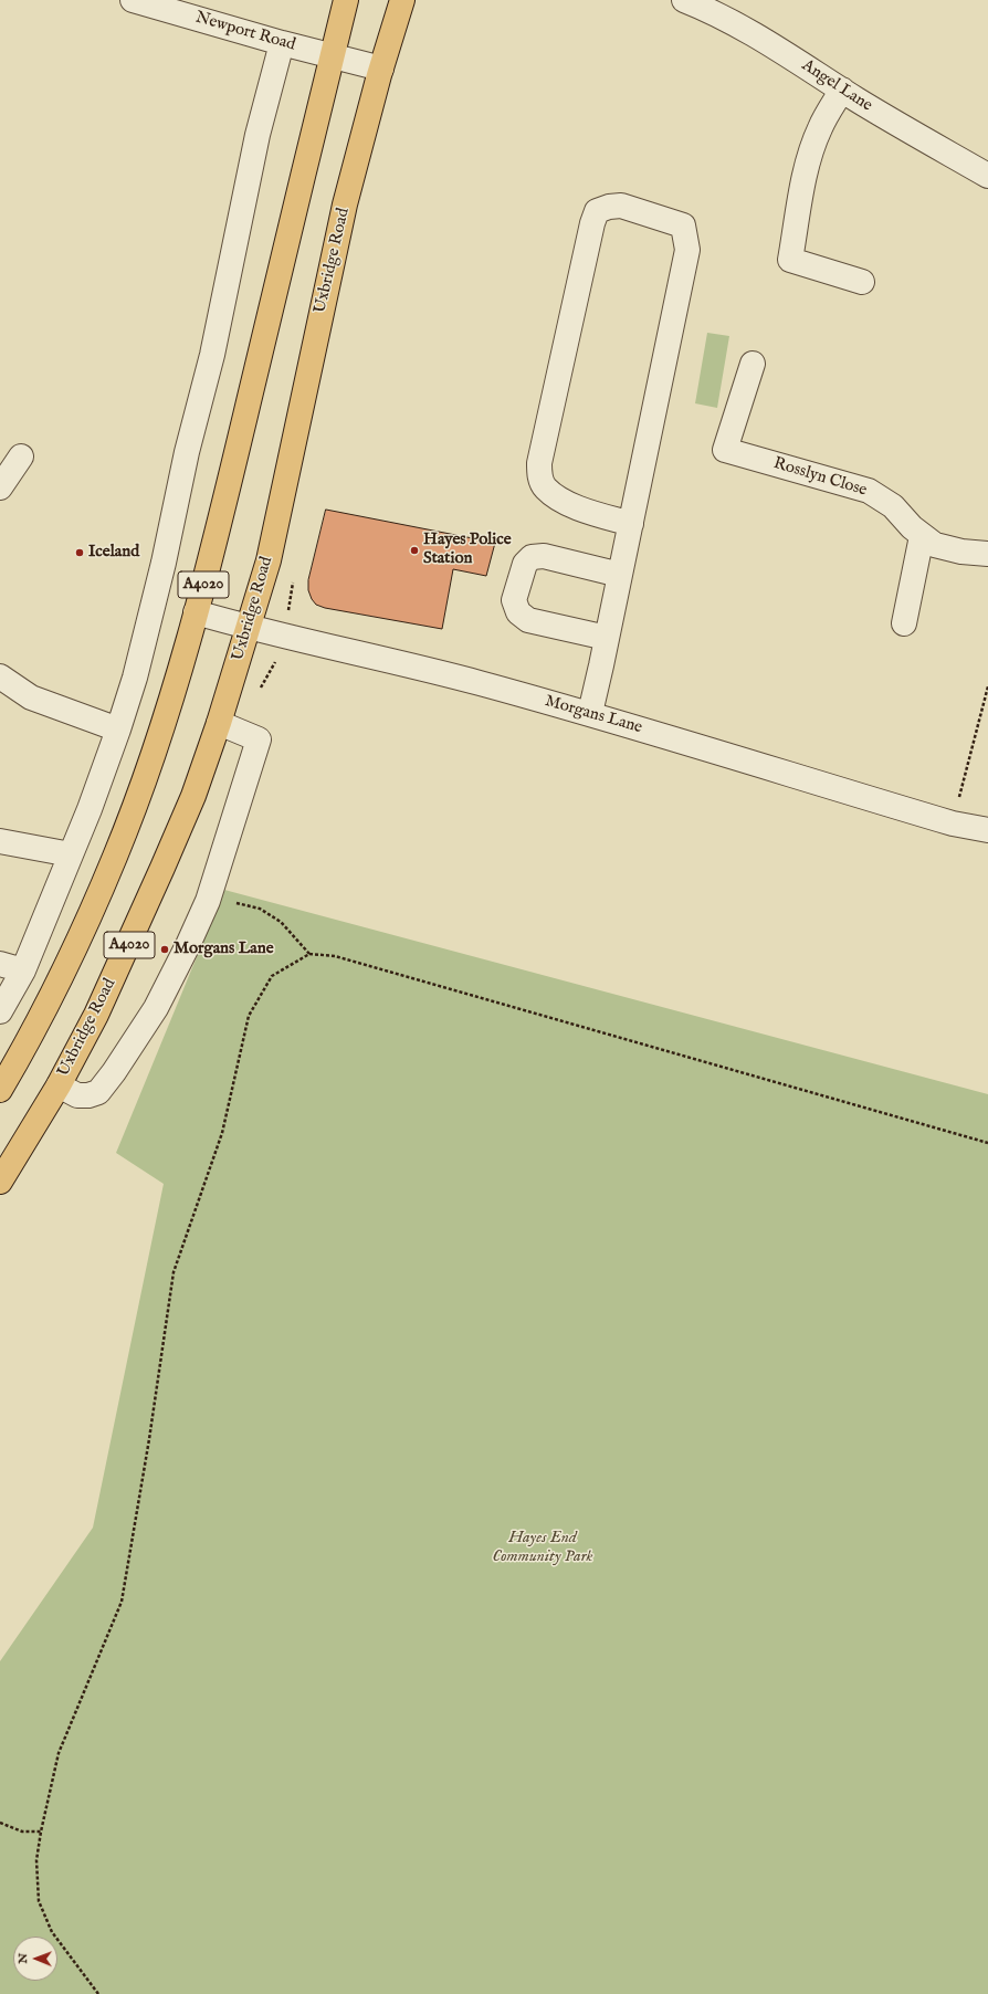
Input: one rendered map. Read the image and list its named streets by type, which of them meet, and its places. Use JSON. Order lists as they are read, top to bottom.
{
  "streets": {
    "main road": ["Uxbridge Road", "A4020"],
    "street": [
      "Newport Road",
      "Angel Lane",
      "Rosslyn Close",
      "Morgans Lane"
    ]
  },
  "crossings": [
    ["Newport Road", "Uxbridge Road"],
    ["Newport Road", "A4020"],
    ["Uxbridge Road", "Morgans Lane"],
    ["A4020", "Morgans Lane"]
  ],
  "parks": ["Hayes End Community Park"],
  "places": ["Hayes Police Station", "Iceland", "Morgans Lane"],
  "north": "left"
}
